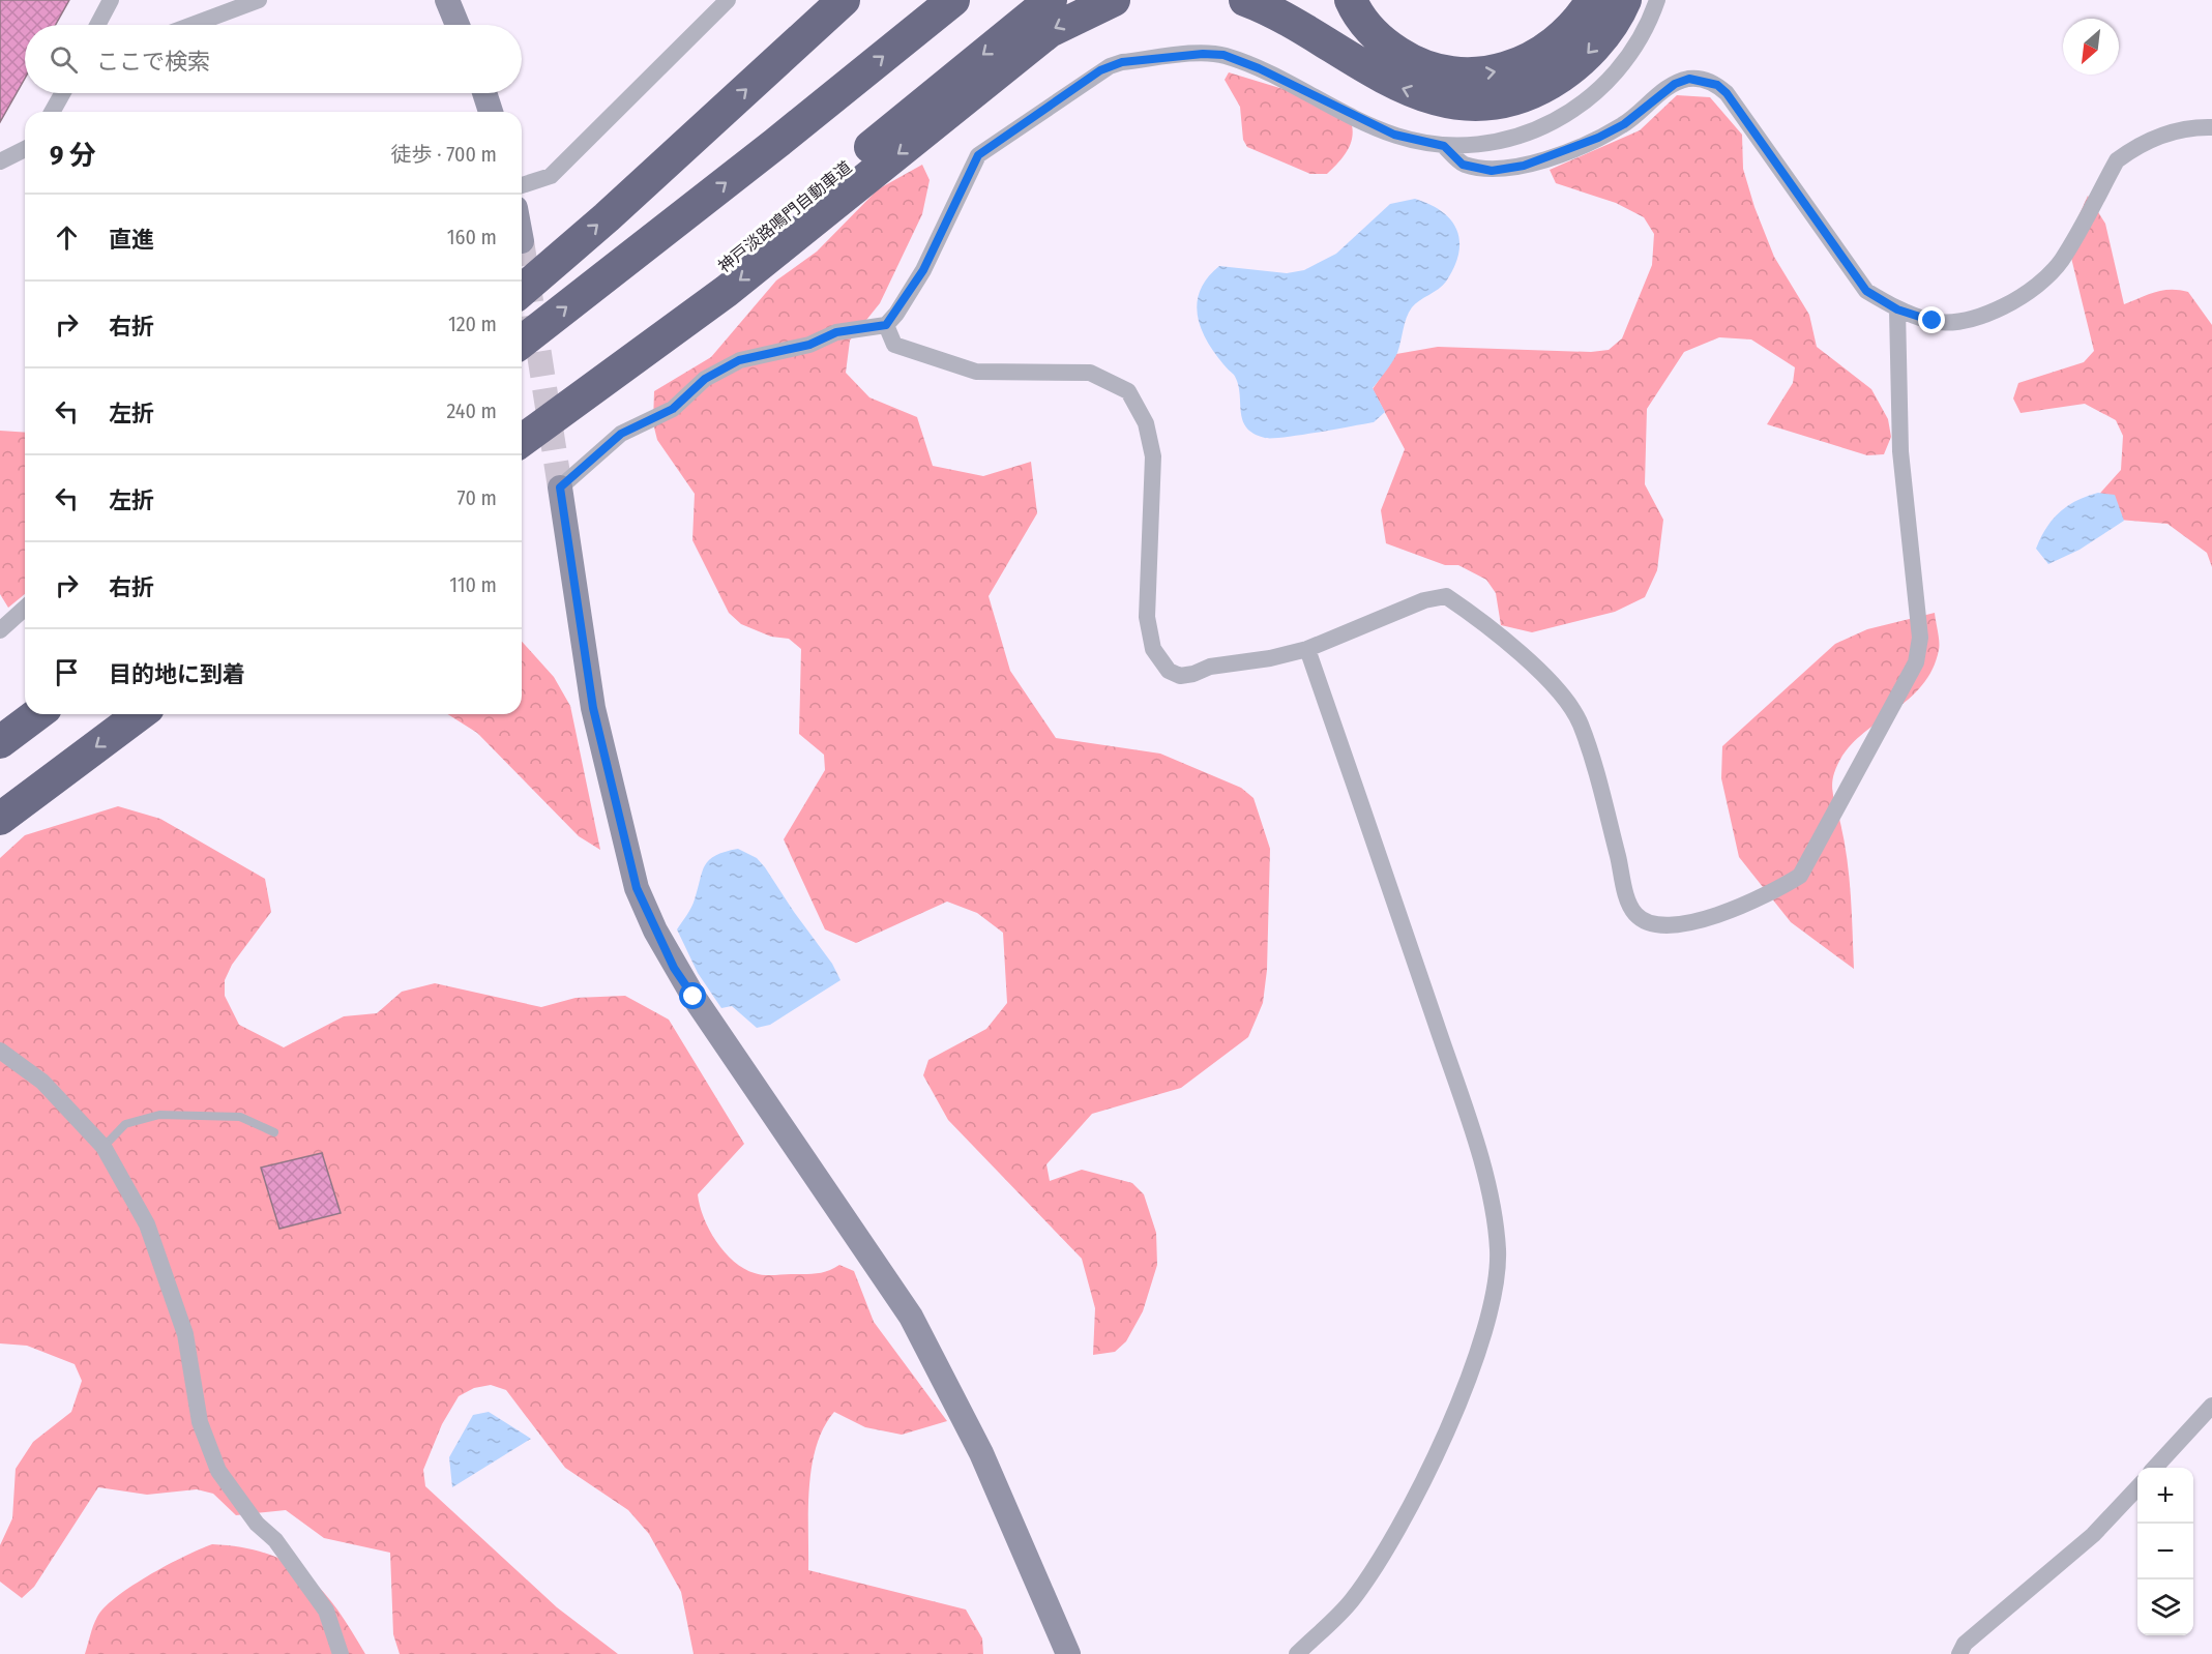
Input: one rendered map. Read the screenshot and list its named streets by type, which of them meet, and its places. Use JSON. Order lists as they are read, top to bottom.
{
  "streets": {
    "highway": ["神戸淡路鳴門自動車道"]
  },
  "north": "bottom left",
  "page": {
    "search": "ここで検索",
    "heading": ["9 分", "徒歩 · 700 m"],
    "list": [
      ["直進", "160 m"],
      ["右折", "120 m"],
      ["左折", "240 m"],
      ["左折", "70 m"],
      ["右折", "110 m"],
      "目的地に到着"
    ],
    "map_buttons": ["+", "−"]
  }
}
